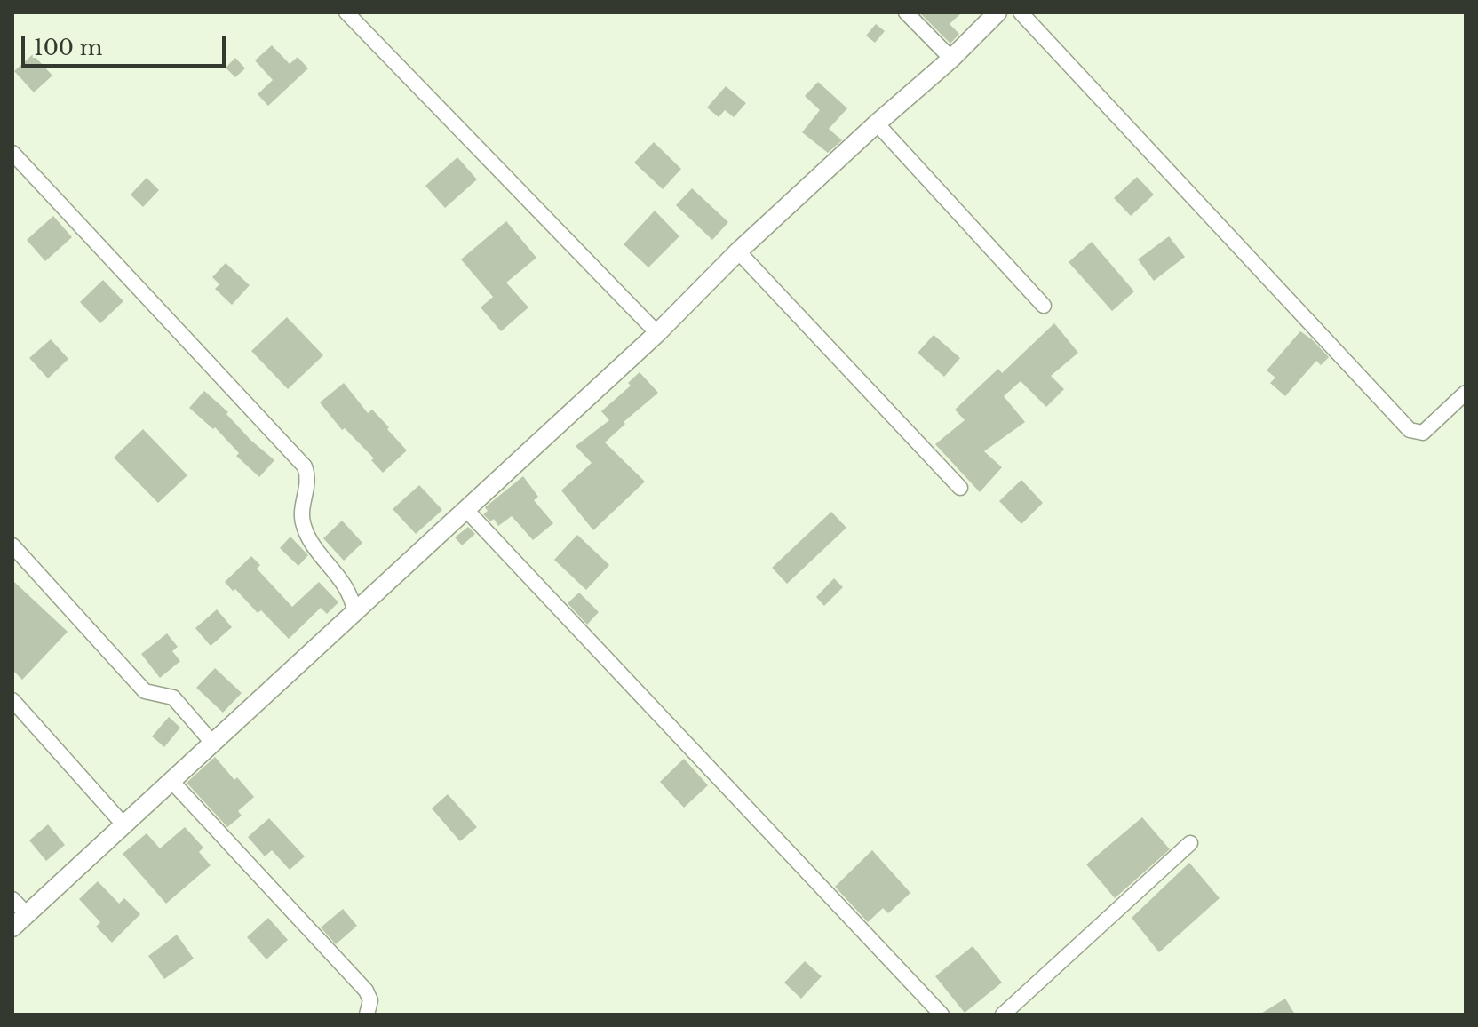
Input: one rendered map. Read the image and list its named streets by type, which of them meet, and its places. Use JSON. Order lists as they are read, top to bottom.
{
  "scale_bar": "100 m"
}
